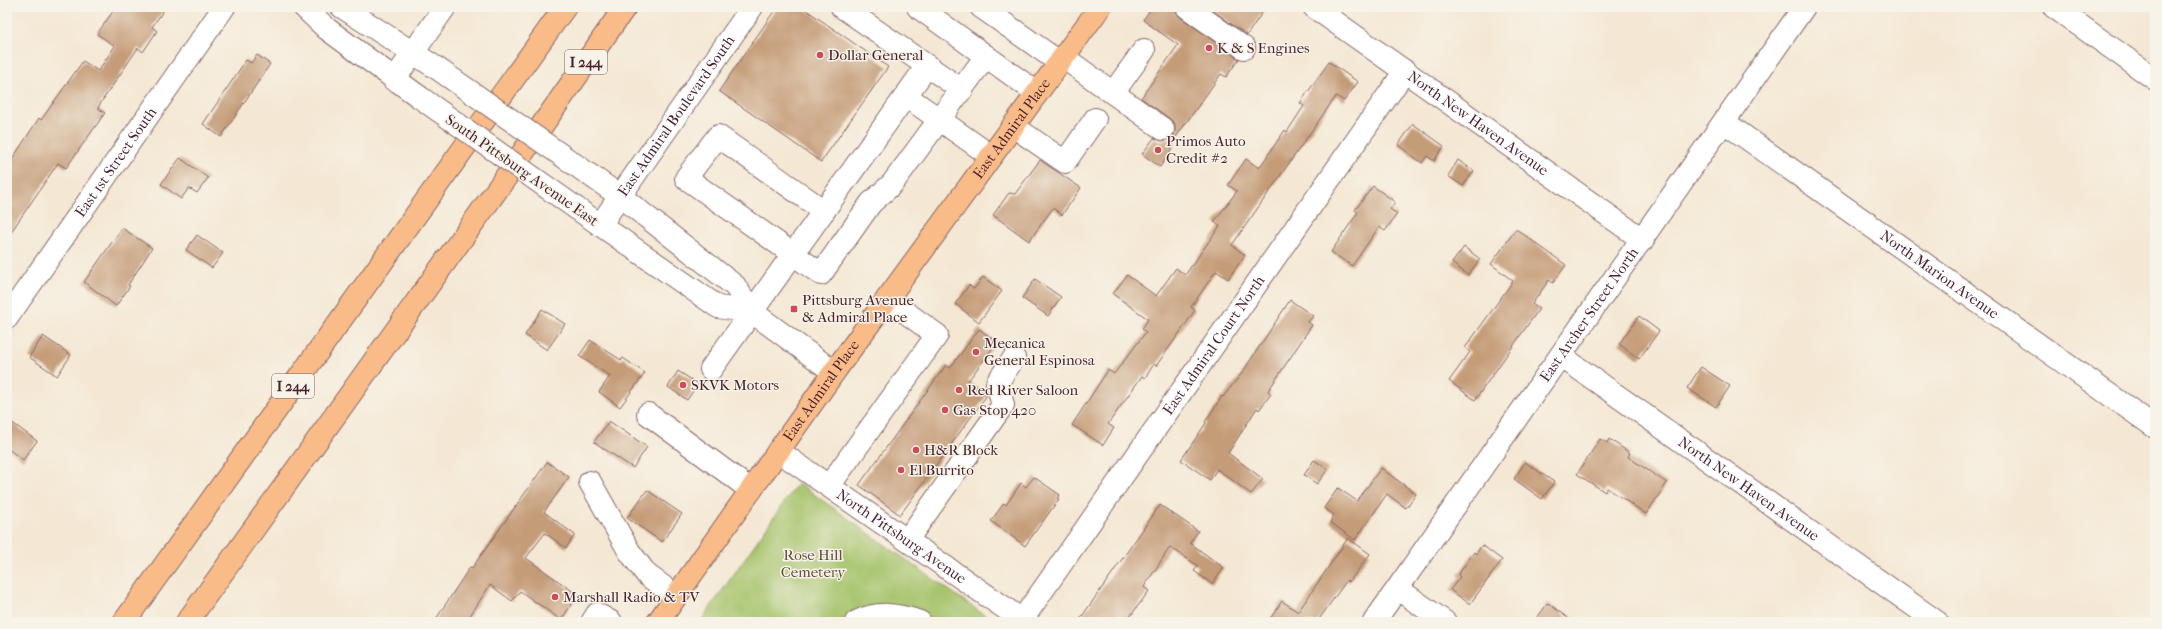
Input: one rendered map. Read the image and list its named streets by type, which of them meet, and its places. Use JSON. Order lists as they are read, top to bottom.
{
  "streets": {
    "main road": ["I 244", "East Admiral Place"],
    "street": [
      "East Admiral Boulevard South",
      "North New Haven Avenue",
      "East 1st Street South",
      "South Pittsburg Avenue East",
      "North Marion Avenue",
      "East Archer Street North",
      "East Admiral Court North",
      "North Pittsburg Avenue"
    ]
  },
  "crossings": [
    ["East Admiral Boulevard South", "South Pittsburg Avenue East"],
    ["North New Haven Avenue", "East Archer Street North"],
    ["North New Haven Avenue", "East Admiral Court North"],
    ["East Admiral Place", "South Pittsburg Avenue East"],
    ["East Admiral Place", "North Pittsburg Avenue"],
    ["North Marion Avenue", "East Archer Street North"],
    ["East Admiral Court North", "North Pittsburg Avenue"]
  ],
  "parks": ["Rose Hill Cemetery"],
  "places": {
    "other": [
      "K & S Engines",
      "Dollar General",
      "Primos Auto Credit #2",
      "Mecanica General Espinosa",
      "SKVK Motors",
      "Red River Saloon",
      "Gas Stop 420",
      "H&R Block",
      "El Burrito",
      "Marshall Radio & TV"
    ],
    "transit": ["Pittsburg Avenue & Admiral Place"]
  }
}
